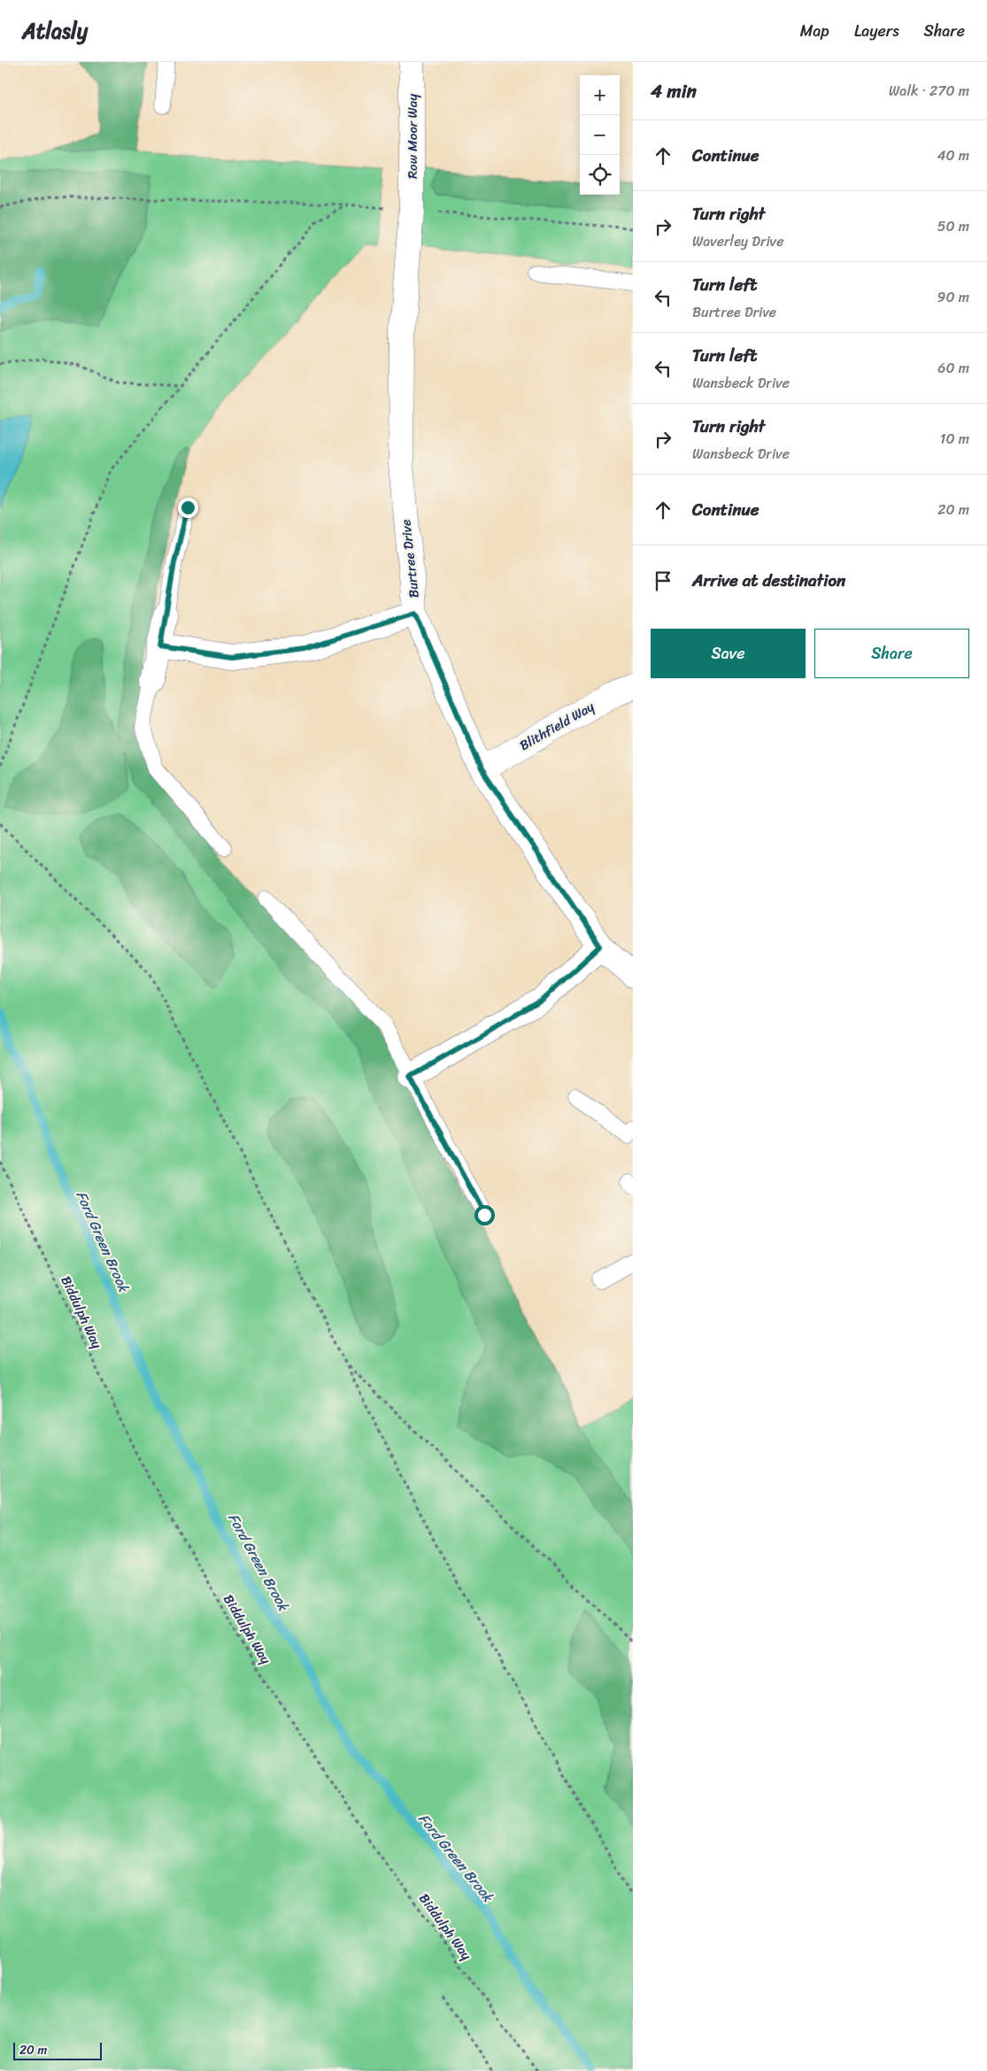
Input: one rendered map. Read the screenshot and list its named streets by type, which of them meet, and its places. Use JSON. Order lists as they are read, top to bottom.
{
  "streets": {
    "street": ["Row Moor Way", "Burtree Drive", "Blithfield Way"],
    "path": ["Biddulph Way"]
  },
  "crossings": [
    ["Row Moor Way", "Burtree Drive"],
    ["Burtree Drive", "Blithfield Way"]
  ],
  "water": ["Ford Green Brook"],
  "scale_bar": "20 m",
  "page": {
    "header": "Atlasly",
    "nav": ["Map", "Layers", "Share"],
    "heading": ["4 min", "Walk · 270 m"],
    "map_buttons": ["+", "−"],
    "list": [
      ["Continue", "40 m"],
      ["Turn right", "Waverley Drive", "50 m"],
      ["Turn left", "Burtree Drive", "90 m"],
      ["Turn left", "Wansbeck Drive", "60 m"],
      ["Turn right", "Wansbeck Drive", "10 m"],
      ["Continue", "20 m"],
      "Arrive at destination"
    ],
    "buttons": ["Save", "Share"],
    "scale": "20 m"
  }
}
